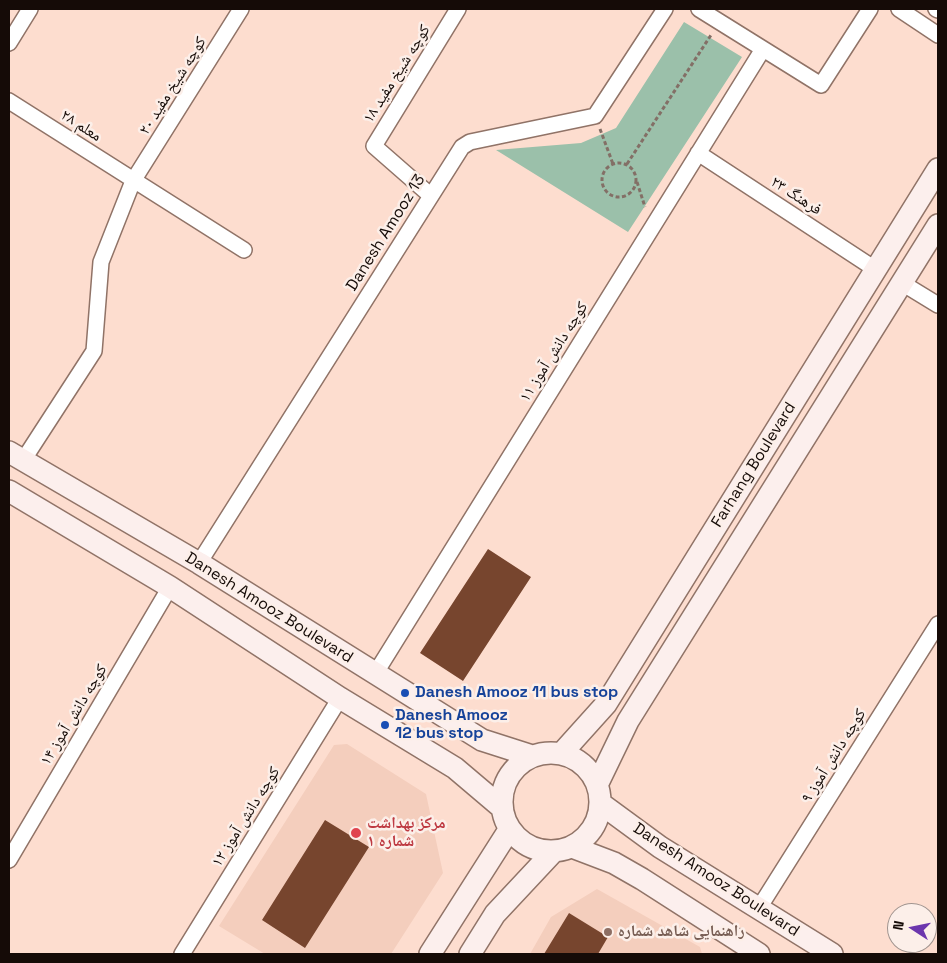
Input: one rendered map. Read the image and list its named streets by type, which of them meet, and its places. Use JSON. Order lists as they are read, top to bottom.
{
  "streets": {
    "main road": ["Farhang Boulevard", "Danesh Amooz Boulevard"],
    "street": [
      "کوچه شیخ مفید ۱۸",
      "کوچه شیخ مفید ۲۰",
      "معلم ۲۸",
      "فرهنگ ۲۳",
      "Danesh Amooz 13",
      "کوچه دانش آموز ۱۱",
      "کوچه دانش آموز ۱۴",
      "کوچه دانش آموز ۹",
      "کوچه دانش آموز ۱۲"
    ]
  },
  "crossings": [
    ["کوچه شیخ مفید ۱۸", "Danesh Amooz 13"],
    ["کوچه شیخ مفید ۲۰", "معلم ۲۸"],
    ["کوچه شیخ مفید ۲۰", "Danesh Amooz Boulevard"],
    ["فرهنگ ۲۳", "کوچه دانش آموز ۱۱"],
    ["فرهنگ ۲۳", "Farhang Boulevard"],
    ["Danesh Amooz 13", "Danesh Amooz Boulevard"],
    ["کوچه دانش آموز ۱۱", "Danesh Amooz Boulevard"],
    ["Farhang Boulevard", "Danesh Amooz Boulevard"],
    ["Danesh Amooz Boulevard", "کوچه دانش آموز ۹"]
  ],
  "places": [
    "Danesh Amooz 11 bus stop",
    "Danesh Amooz 12 bus stop",
    "مرکز بهداشت شماره ۱",
    "راهنمایی شاهد شماره"
  ],
  "north": "left"
}
